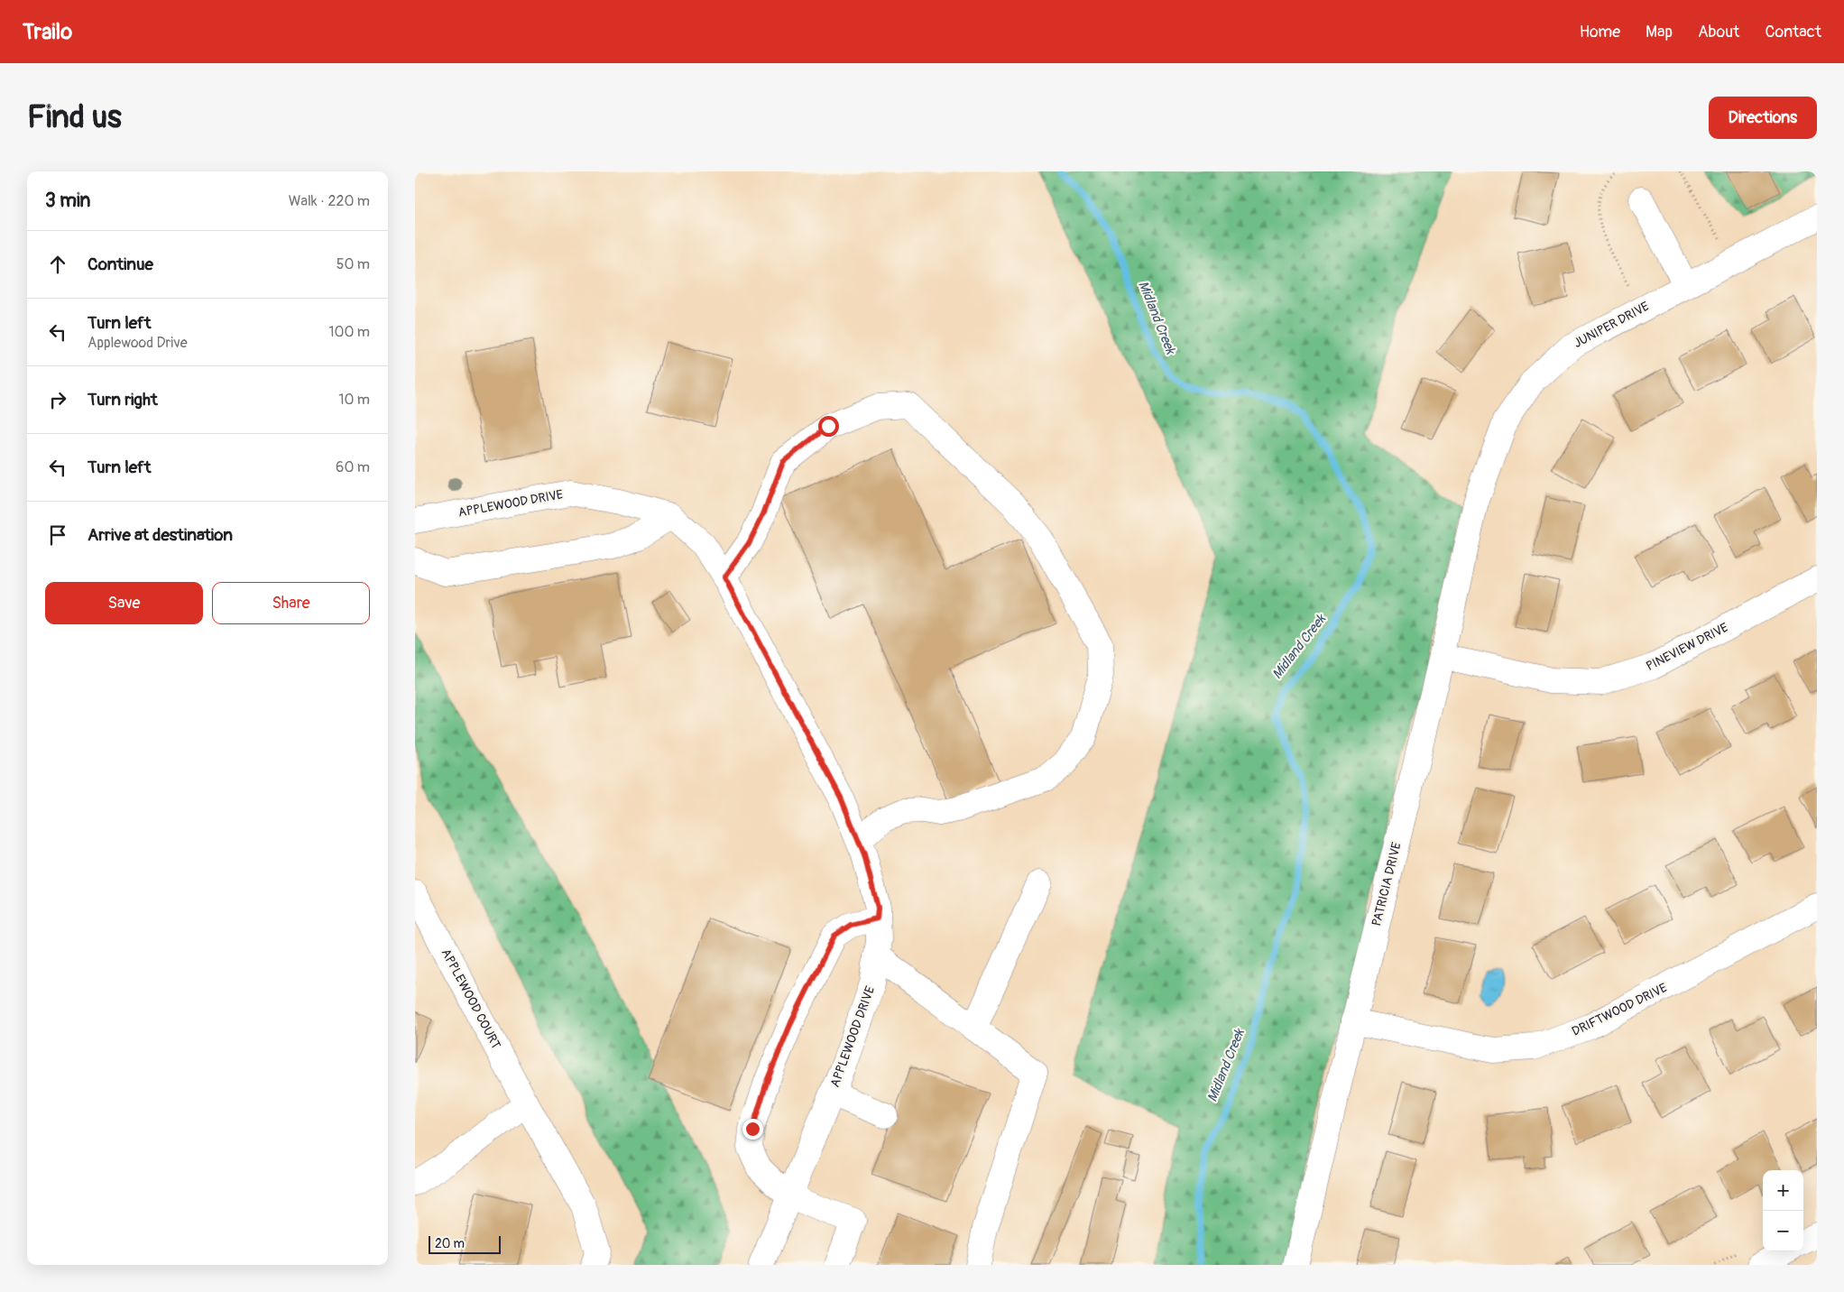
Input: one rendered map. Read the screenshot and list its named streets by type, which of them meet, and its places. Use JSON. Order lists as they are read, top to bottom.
{
  "streets": {
    "street": [
      "JUNIPER DRIVE",
      "APPLEWOOD DRIVE",
      "PINEVIEW DRIVE",
      "PATRICIA DRIVE",
      "APPLEWOOD COURT",
      "DRIFTWOOD DRIVE"
    ]
  },
  "crossings": [
    ["JUNIPER DRIVE", "PATRICIA DRIVE"],
    ["PINEVIEW DRIVE", "PATRICIA DRIVE"],
    ["PATRICIA DRIVE", "DRIFTWOOD DRIVE"]
  ],
  "water": ["Midland Creek"],
  "scale_bar": "20 m",
  "page": {
    "header": "Trailo",
    "nav": [
      "Home",
      "Map",
      "About",
      "Contact"
    ],
    "buttons": [
      "Directions",
      ["Save", "Share"]
    ],
    "title": "Find us",
    "heading": ["3 min", "Walk · 220 m"],
    "list": [
      ["Continue", "50 m"],
      ["Turn left", "Applewood Drive", "100 m"],
      ["Turn right", "10 m"],
      ["Turn left", "60 m"],
      "Arrive at destination"
    ],
    "map_buttons": ["+", "−"],
    "scale": "20 m"
  }
}
